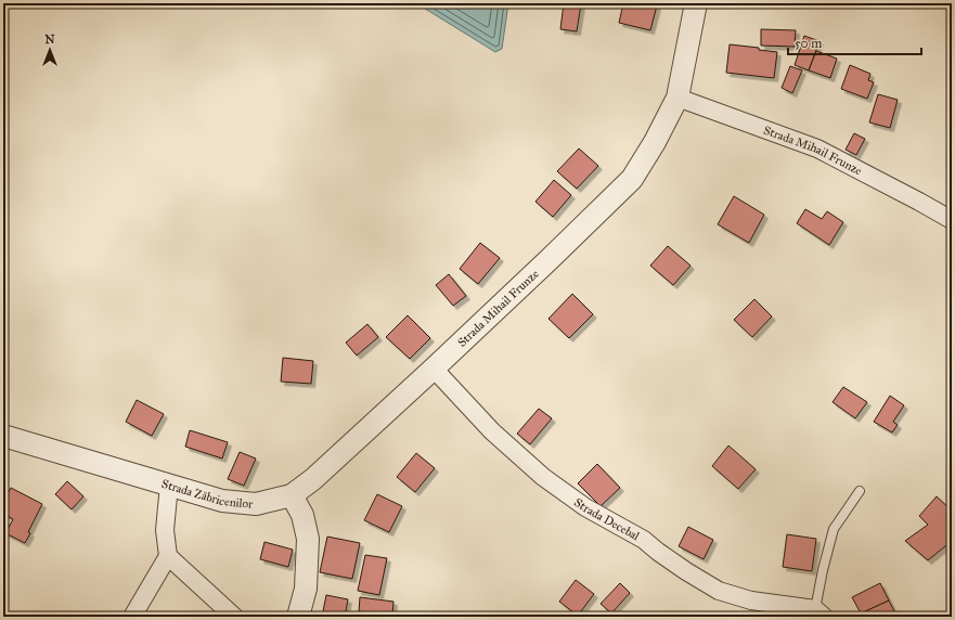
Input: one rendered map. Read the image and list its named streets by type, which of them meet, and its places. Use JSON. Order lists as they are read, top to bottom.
{
  "streets": {
    "street": ["Strada Mihail Frunze", "Strada Zăbricenilor", "Strada Decebal"]
  },
  "crossings": [
    ["Strada Mihail Frunze", "Strada Zăbricenilor"],
    ["Strada Mihail Frunze", "Strada Decebal"]
  ],
  "scale_bar": "50 m",
  "north": "top"
}
